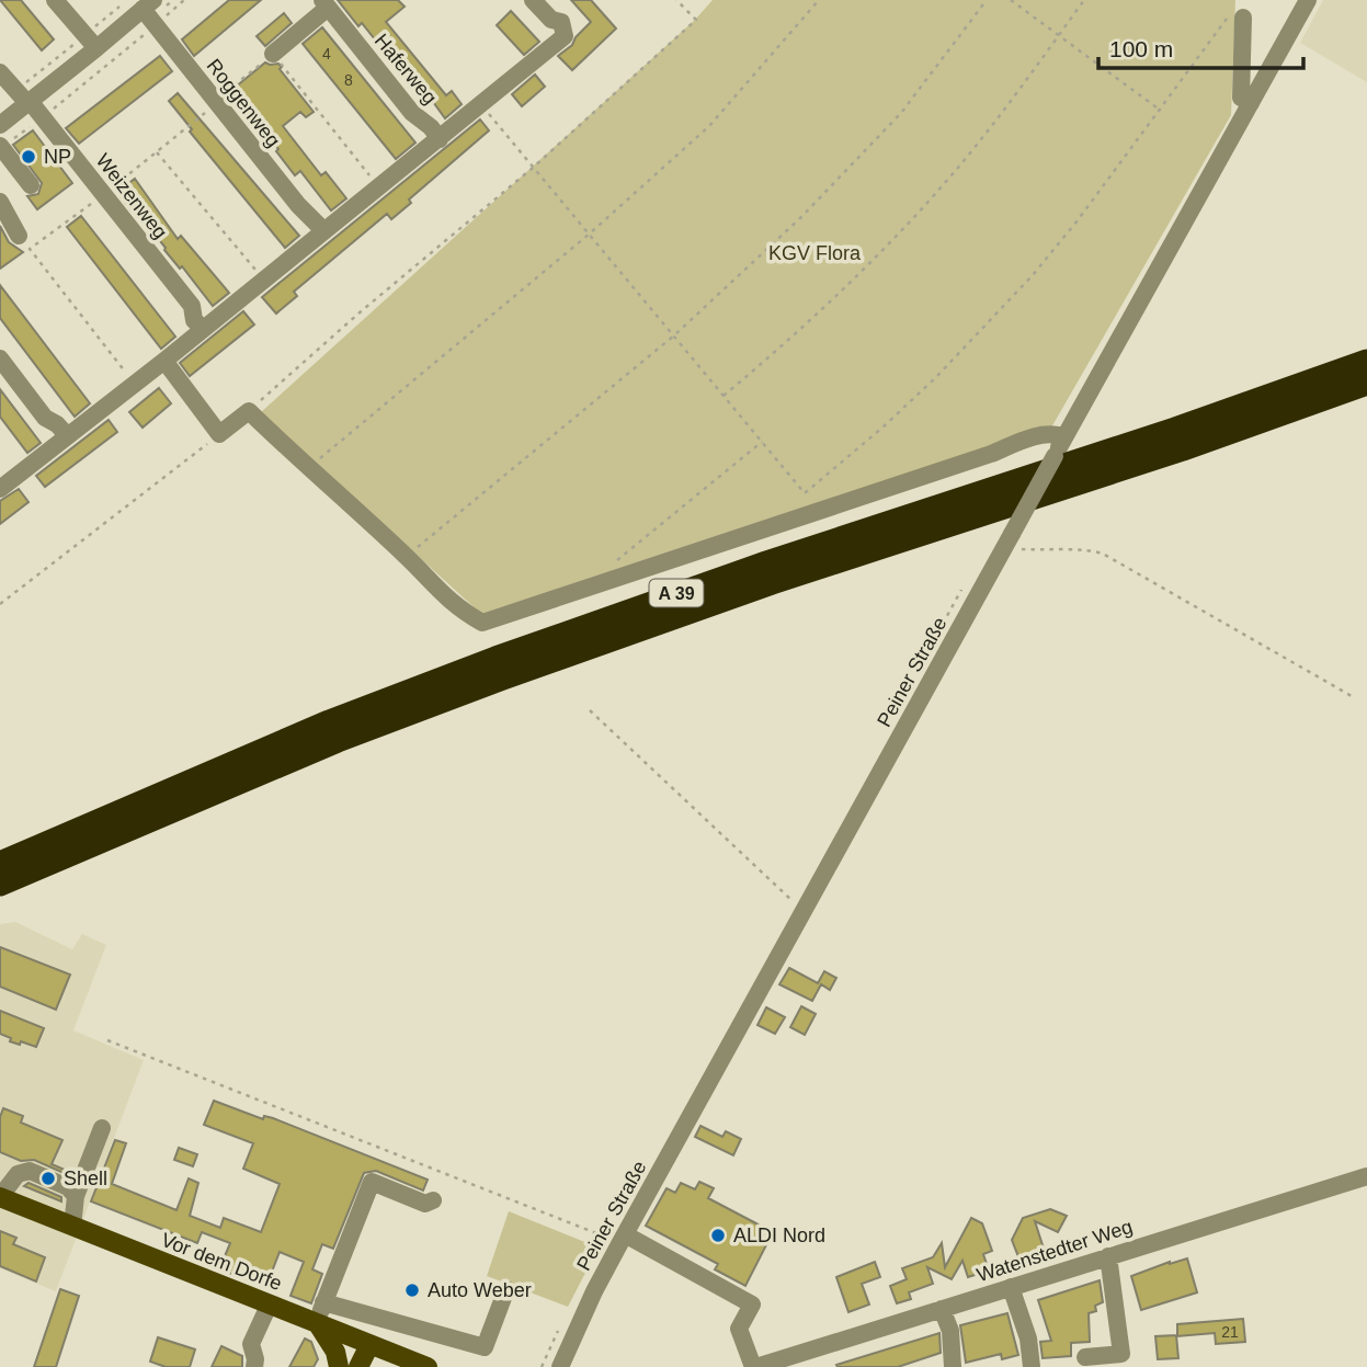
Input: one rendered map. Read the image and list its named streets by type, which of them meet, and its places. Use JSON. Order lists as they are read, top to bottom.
{
  "streets": {
    "highway": ["A 39"],
    "main road": ["Vor dem Dorfe"],
    "street": [
      "Haferweg",
      "Roggenweg",
      "Weizenweg",
      "Peiner Straße",
      "Watenstedter Weg"
    ]
  },
  "parks": ["KGV Flora"],
  "places": [
    "NP",
    "Shell",
    "ALDI Nord",
    "Auto Weber"
  ],
  "house_numbers": ["4", "8", "21"],
  "scale_bar": "100 m"
}
